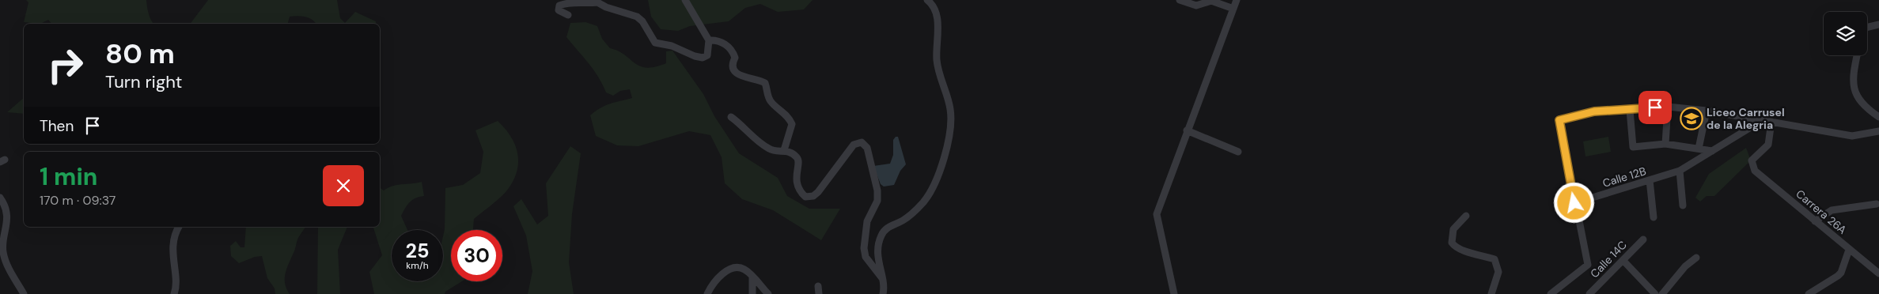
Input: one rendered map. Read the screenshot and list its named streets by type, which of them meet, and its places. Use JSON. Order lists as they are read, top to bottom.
{
  "streets": {
    "street": ["Calle 12B", "Carrera 26A", "Calle 14C"]
  },
  "places": {
    "school or university": ["Liceo Carrusel de la Alegria"]
  },
  "page": {
    "turn": ["80 m", "Turn right"],
    "then": "Then",
    "heading": ["1 min", "170 m · 09:37"],
    "speed": "25 km/h",
    "limit": "30"
  }
}
